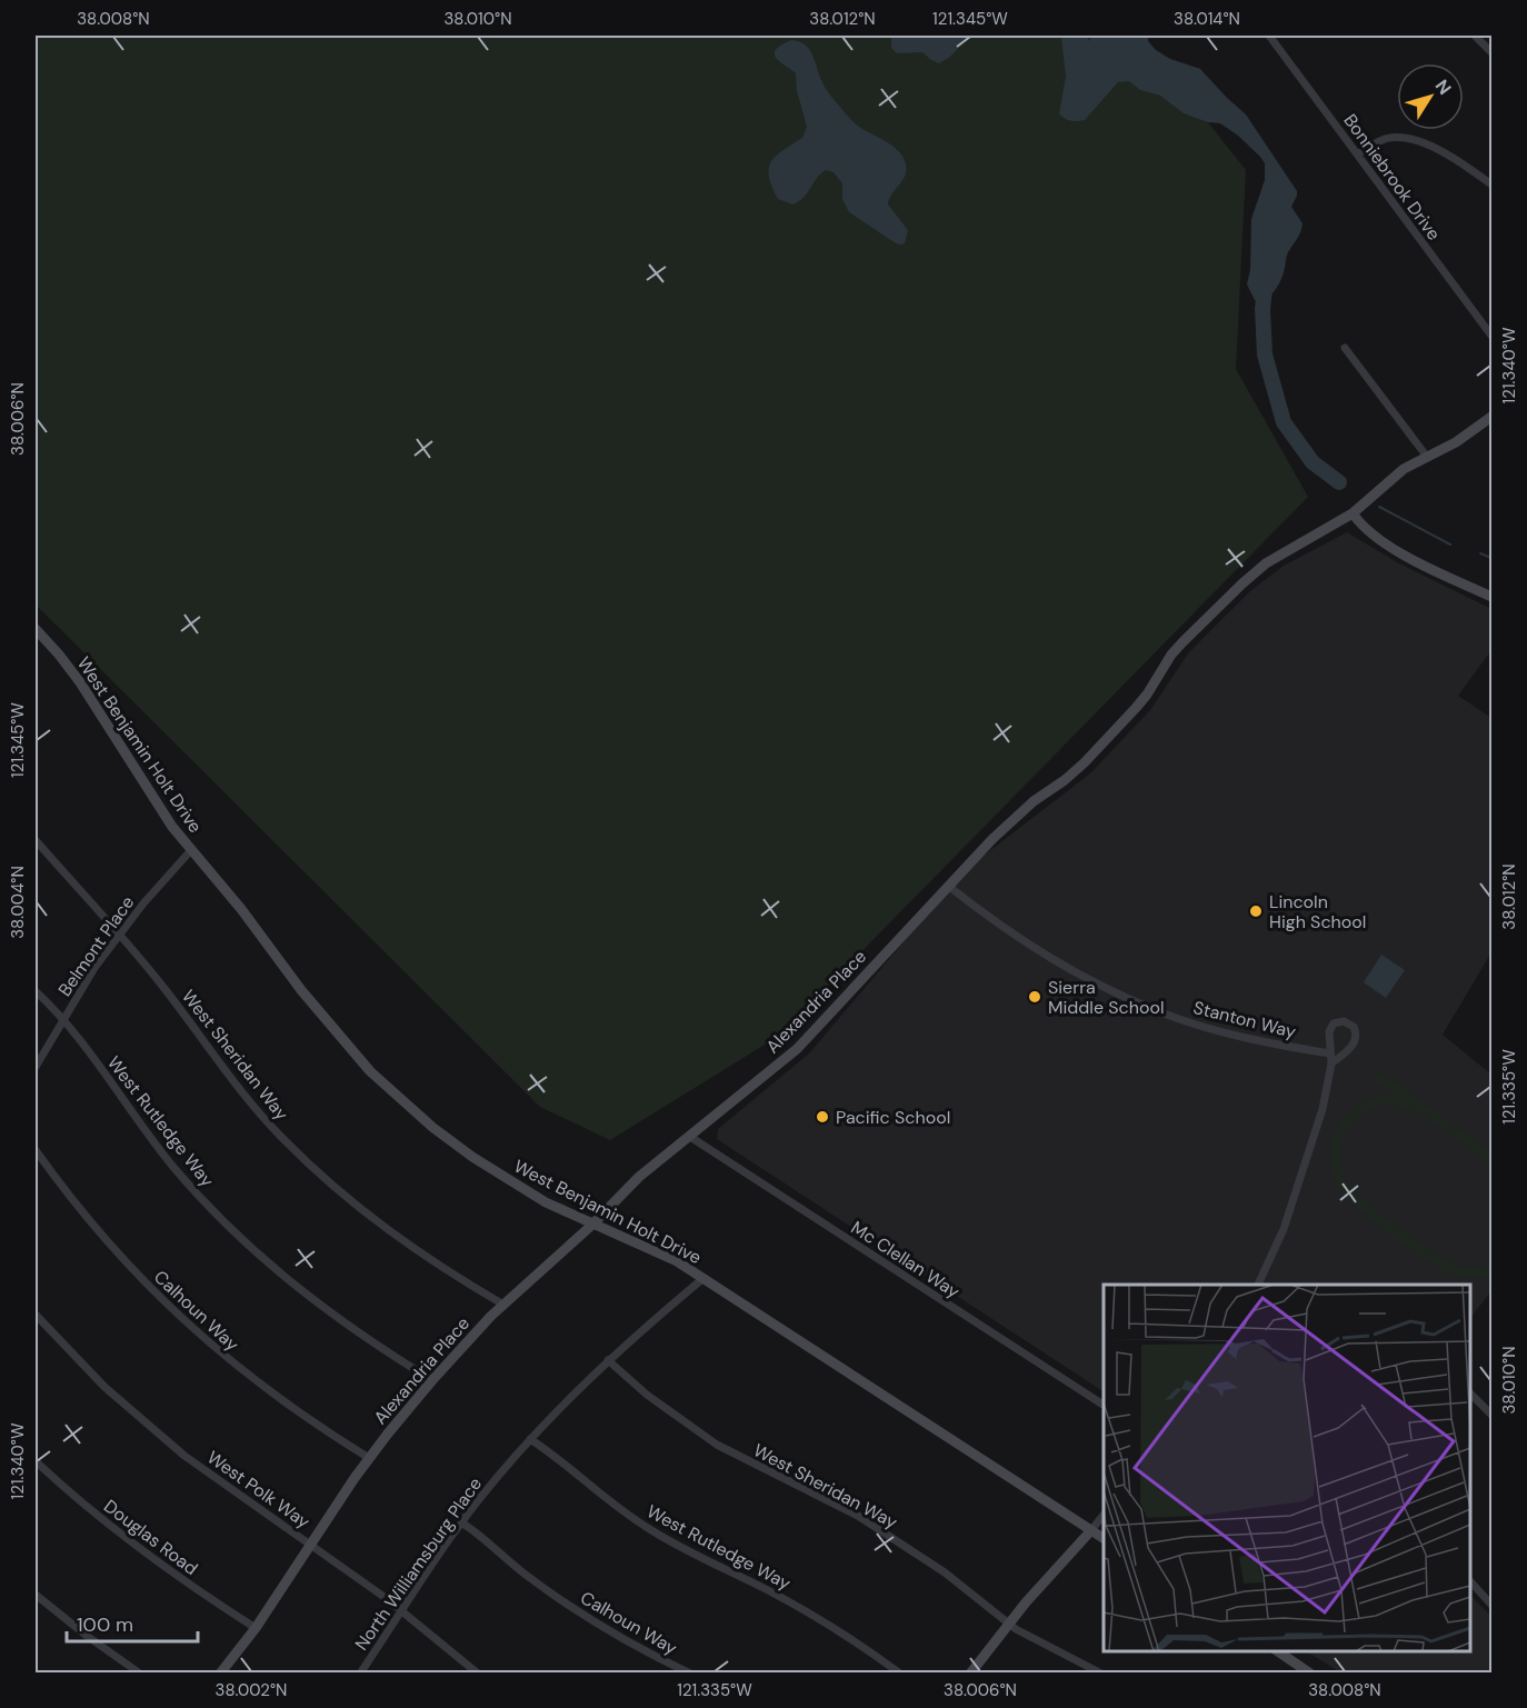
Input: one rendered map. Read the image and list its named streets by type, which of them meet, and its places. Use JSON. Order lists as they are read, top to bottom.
{
  "streets": {
    "street": [
      "Bonniebrook Drive",
      "West Benjamin Holt Drive",
      "Belmont Place",
      "Alexandria Place",
      "Stanton Way",
      "West Sheridan Way",
      "West Rutledge Way",
      "Mc Clellan Way",
      "Calhoun Way",
      "West Polk Way",
      "Douglas Road",
      "North Williamsburg Place"
    ]
  },
  "crossings": [
    ["West Benjamin Holt Drive", "Belmont Place"],
    ["West Benjamin Holt Drive", "Alexandria Place"],
    ["West Benjamin Holt Drive", "North Williamsburg Place"],
    ["Belmont Place", "West Sheridan Way"],
    ["Belmont Place", "West Rutledge Way"],
    ["Alexandria Place", "Stanton Way"],
    ["Alexandria Place", "West Sheridan Way"],
    ["Alexandria Place", "West Rutledge Way"],
    ["Alexandria Place", "Mc Clellan Way"],
    ["Alexandria Place", "Calhoun Way"],
    ["Alexandria Place", "West Polk Way"],
    ["Alexandria Place", "Douglas Road"],
    ["West Sheridan Way", "North Williamsburg Place"],
    ["West Rutledge Way", "North Williamsburg Place"],
    ["Calhoun Way", "North Williamsburg Place"],
    ["West Polk Way", "North Williamsburg Place"]
  ],
  "places": ["Lincoln High School", "Sierra Middle School", "Pacific School"],
  "scale_bar": "100 m",
  "north": "top right",
  "coordinates": [
    "38.008°N",
    "38.010°N",
    "38.012°N",
    "121.345°W",
    "38.014°N",
    "121.340°W",
    "38.006°N",
    "38.004°N",
    "121.335°W",
    "38.002°N"
  ]
}
